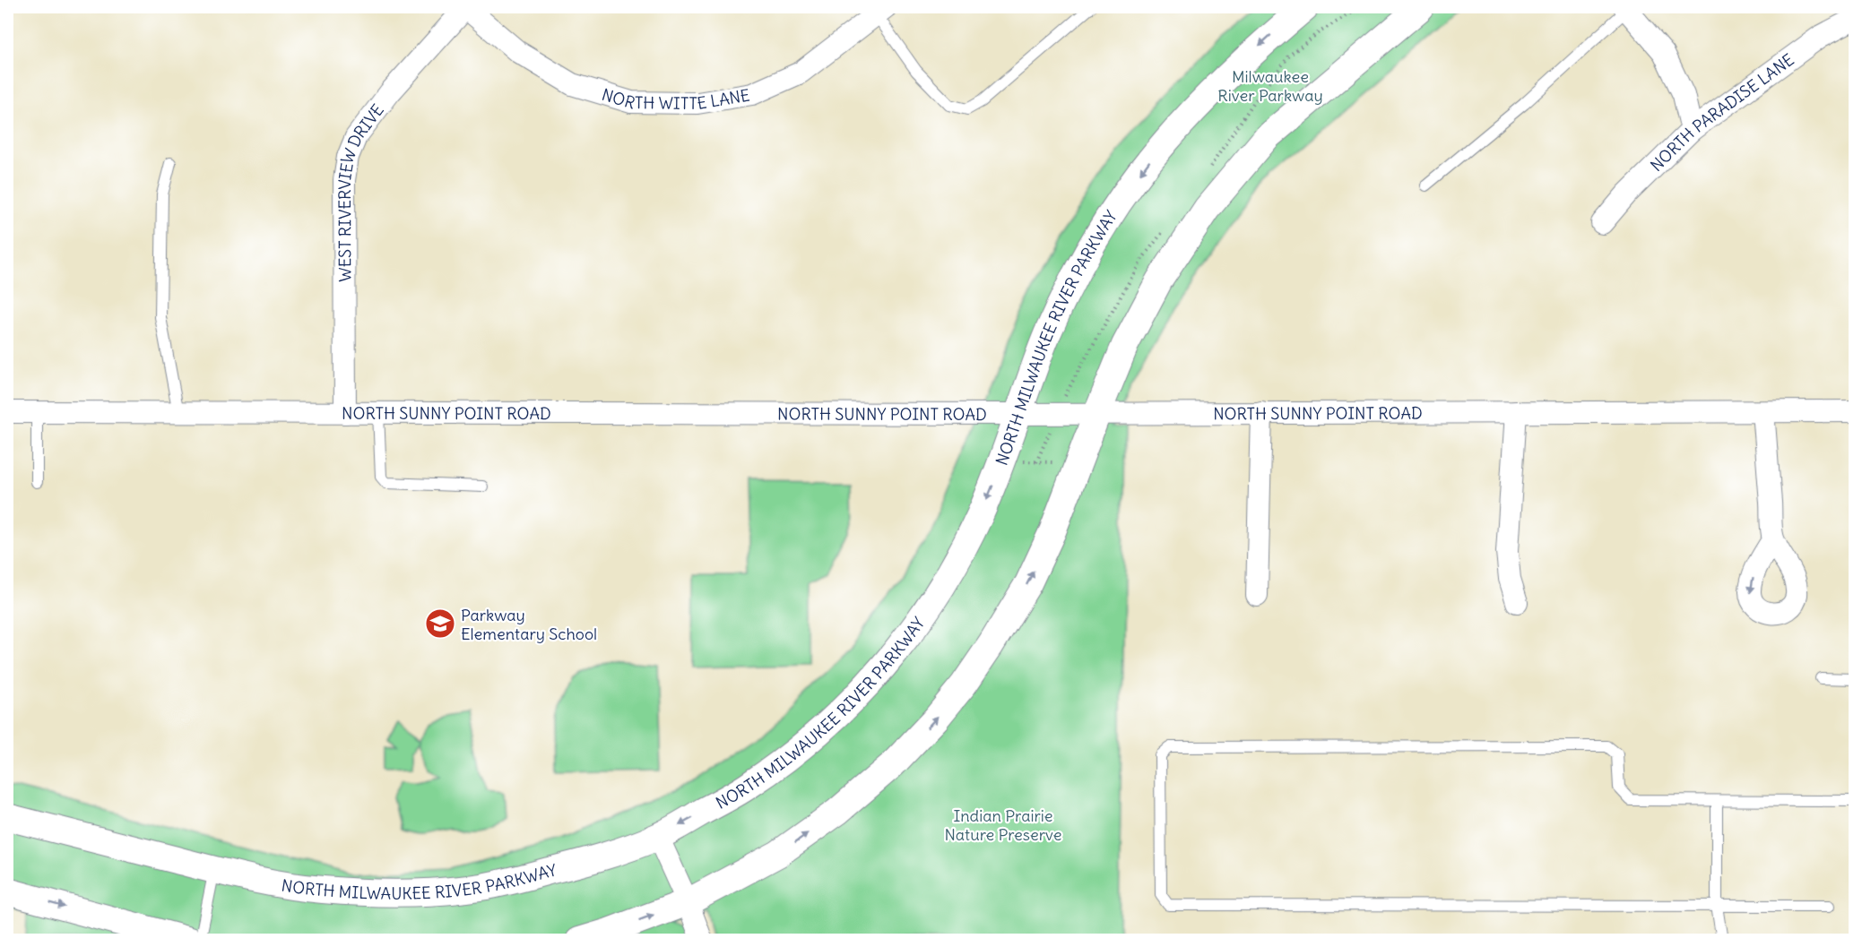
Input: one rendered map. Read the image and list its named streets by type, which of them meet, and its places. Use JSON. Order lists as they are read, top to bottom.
{
  "streets": {
    "street": [
      "NORTH WITTE LANE",
      "NORTH PARADISE LANE",
      "WEST RIVERVIEW DRIVE",
      "NORTH MILWAUKEE RIVER PARKWAY",
      "NORTH SUNNY POINT ROAD"
    ]
  },
  "crossings": [
    ["NORTH WITTE LANE", "WEST RIVERVIEW DRIVE"],
    ["WEST RIVERVIEW DRIVE", "NORTH SUNNY POINT ROAD"],
    ["NORTH MILWAUKEE RIVER PARKWAY", "NORTH SUNNY POINT ROAD"]
  ],
  "parks": ["Milwaukee River Parkway", "Indian Prairie Nature Preserve"],
  "places": {
    "school or university": ["Parkway Elementary School"]
  }
}
